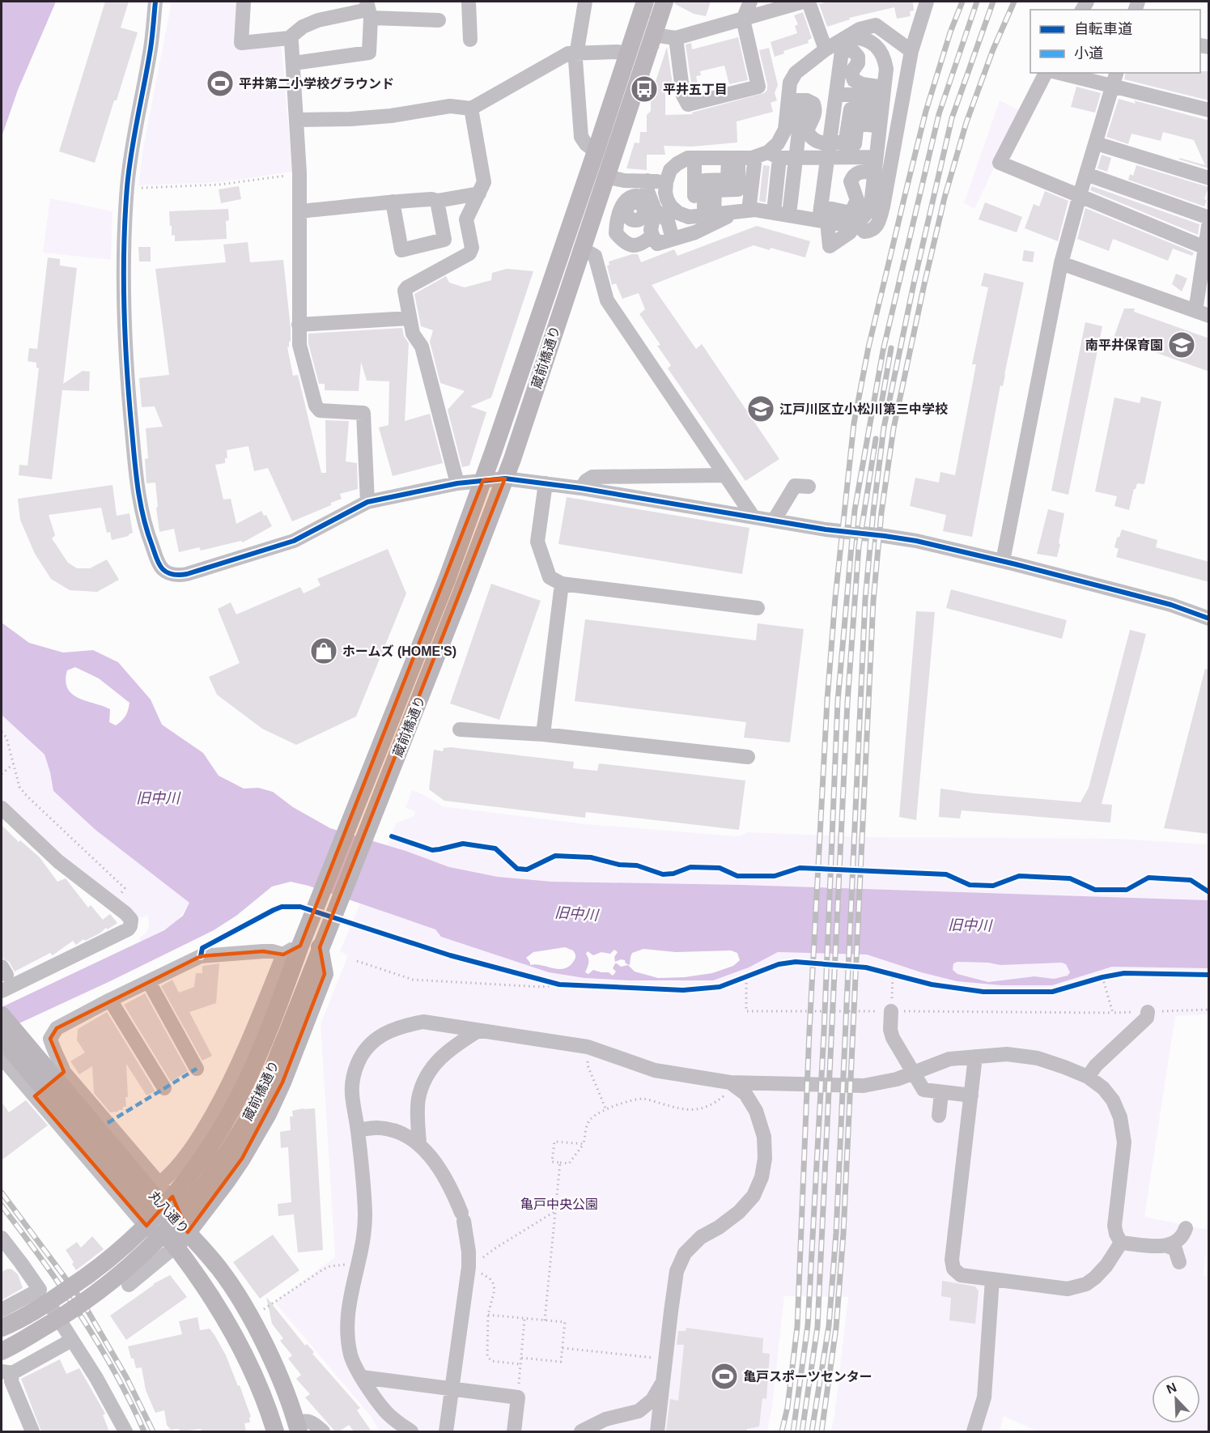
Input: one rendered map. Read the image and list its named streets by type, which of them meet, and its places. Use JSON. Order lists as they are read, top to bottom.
{
  "streets": {
    "main road": ["蔵前橋通り", "丸八通り"]
  },
  "water": ["旧中川"],
  "parks": ["亀戸中央公園"],
  "places": {
    "sports": ["平井第二小学校グラウンド", "亀戸スポーツセンター"],
    "bus stop": ["平井五丁目"],
    "school or university": ["南平井保育園", "江戸川区立小松川第三中学校"],
    "shop": ["ホームズ (HOME'S)"]
  },
  "legend": ["自転車道", "小道"],
  "north": "top left"
}
